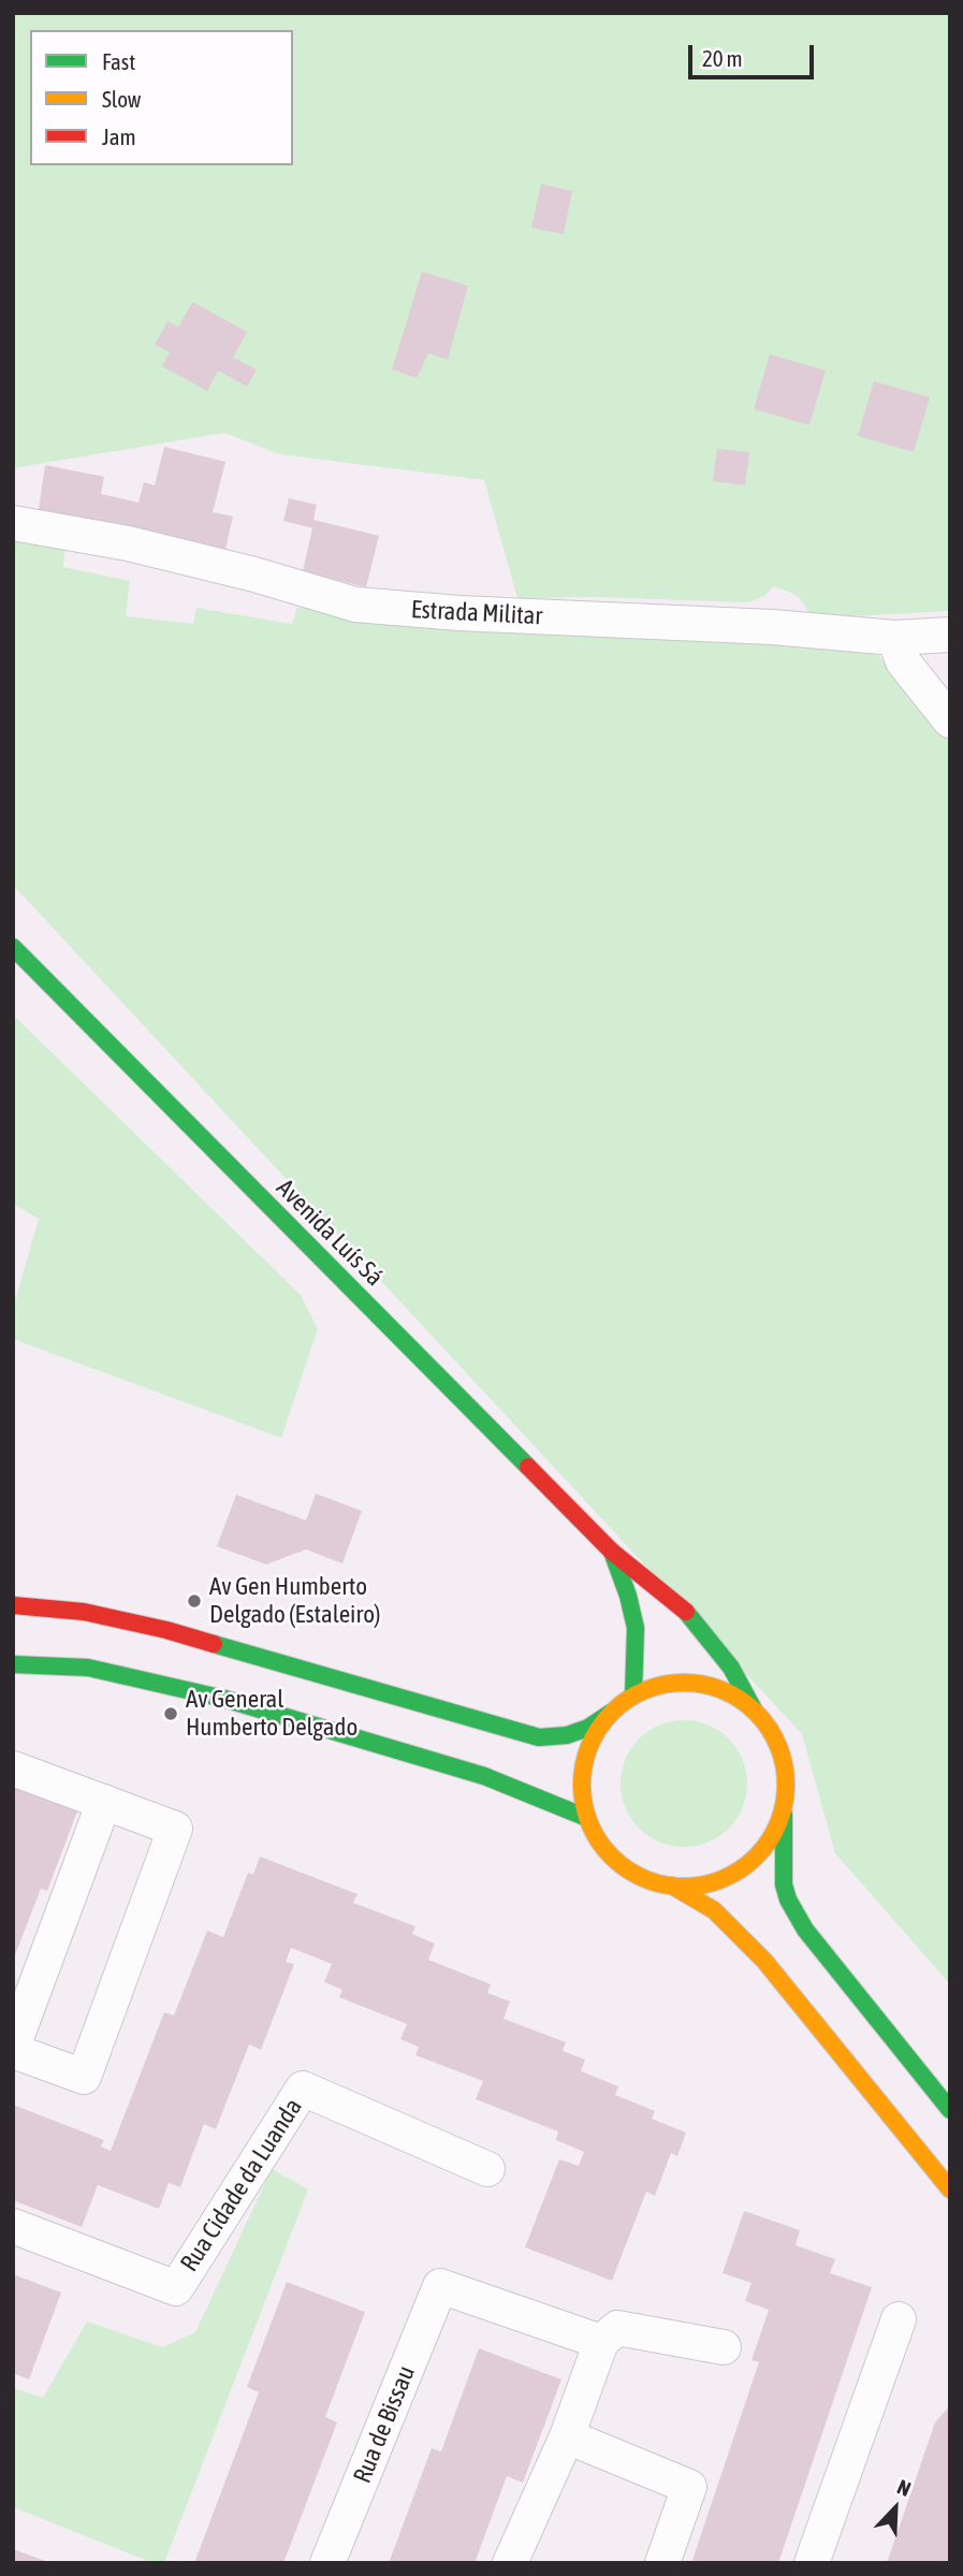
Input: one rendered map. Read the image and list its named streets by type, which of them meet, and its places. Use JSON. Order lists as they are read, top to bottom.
{
  "streets": {
    "street": [
      "Estrada Militar",
      "Avenida Luís Sá",
      "Rua Cidade da Luanda",
      "Rua de Bissau"
    ]
  },
  "places": ["Av Gen Humberto Delgado (Estaleiro)", "Av General Humberto Delgado"],
  "legend": ["Fast", "Slow", "Jam"],
  "scale_bar": "20 m",
  "north": "top right"
}
